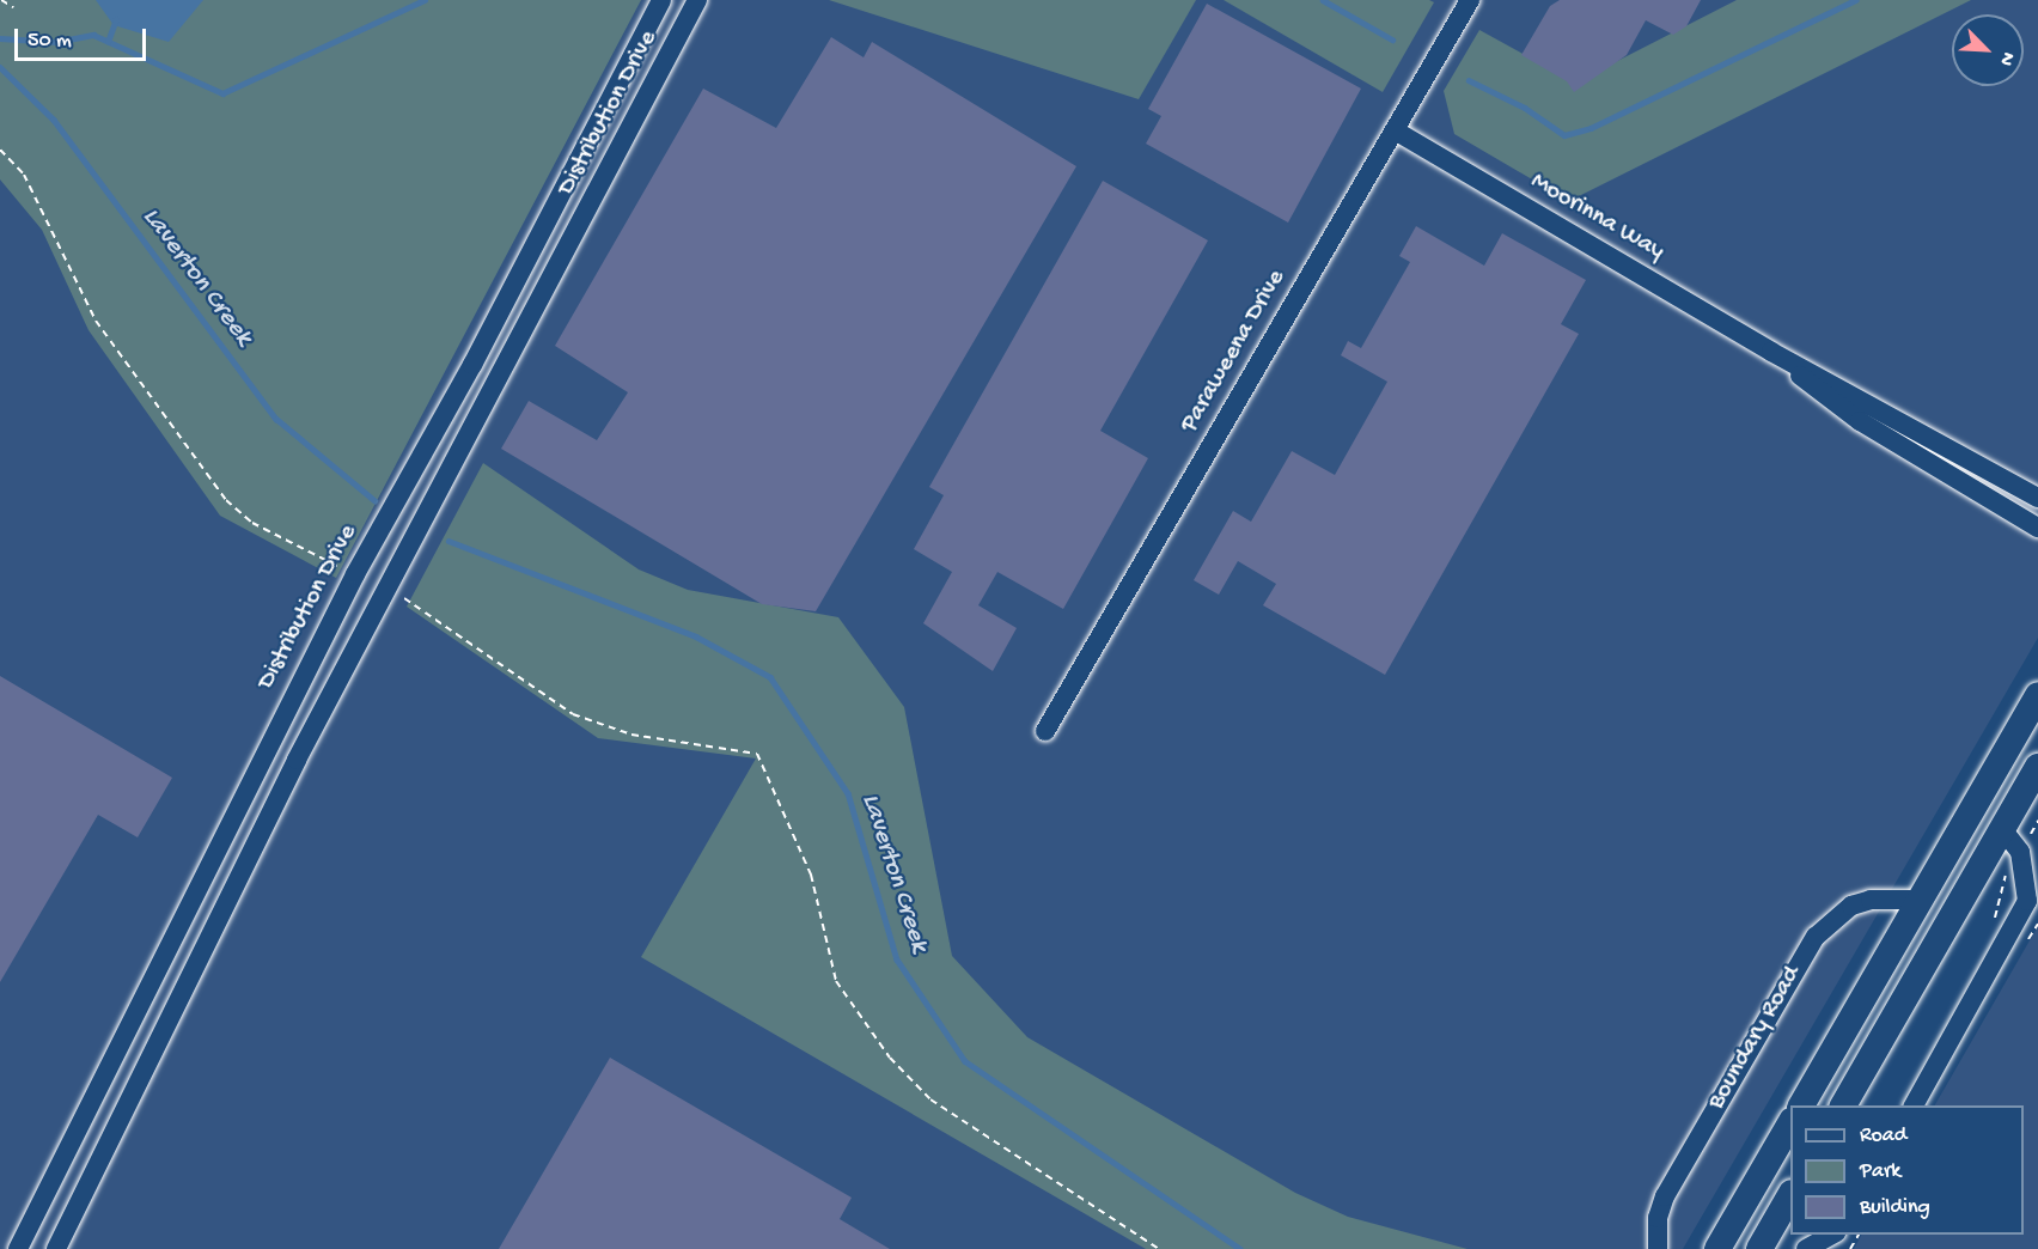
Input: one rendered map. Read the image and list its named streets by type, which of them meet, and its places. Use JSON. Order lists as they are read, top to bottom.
{
  "streets": {
    "street": [
      "Distribution Drive",
      "Moorinna Way",
      "Paraweena Drive",
      "Boundary Road"
    ]
  },
  "crossings": [
    ["Moorinna Way", "Paraweena Drive"]
  ],
  "water": ["Laverton Creek"],
  "legend": ["Road", "Park", "Building"],
  "scale_bar": "50 m",
  "north": "bottom right"
}
